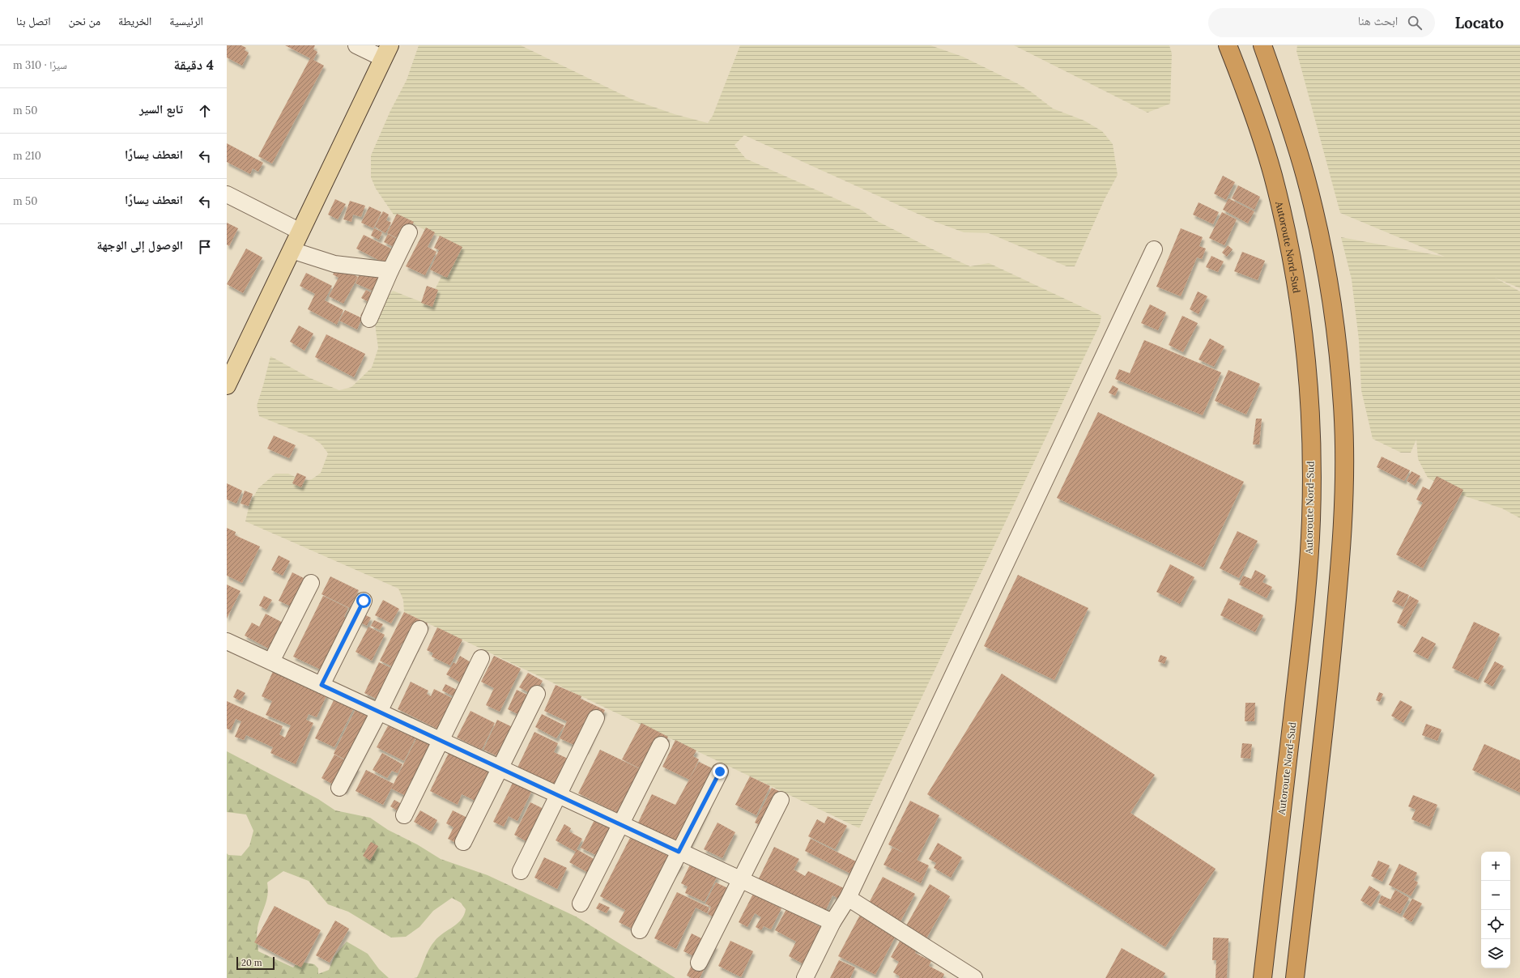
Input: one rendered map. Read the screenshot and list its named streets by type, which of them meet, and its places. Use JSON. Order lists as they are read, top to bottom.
{
  "streets": {
    "highway": ["Autoroute Nord-Sud"]
  },
  "scale_bar": "20 m",
  "page": {
    "header": "Locato",
    "search": "ابحث هنا",
    "nav": [
      "الرئيسية",
      "الخريطة",
      "من نحن",
      "اتصل بنا"
    ],
    "heading": ["4 دقيقة", "سيرًا · 310 m"],
    "list": [
      ["تابع السير", "50 m"],
      ["انعطف يسارًا", "210 m"],
      ["انعطف يسارًا", "50 m"],
      "الوصول إلى الوجهة"
    ],
    "map_buttons": ["+", "−"],
    "scale": "20 m"
  }
}
